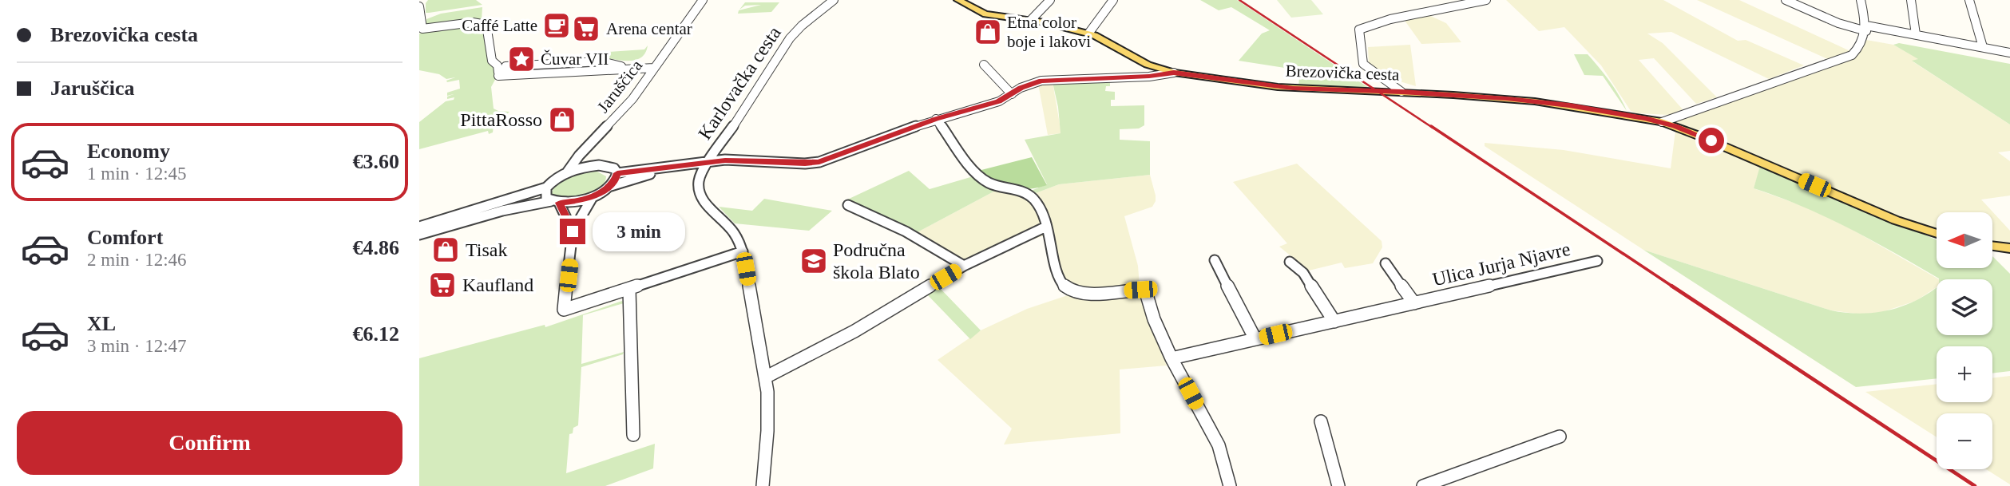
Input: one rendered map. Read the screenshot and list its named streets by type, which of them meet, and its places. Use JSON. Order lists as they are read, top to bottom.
{
  "streets": {
    "main road": ["Brezovička cesta"],
    "street": ["Karlovačka cesta", "Jaruščica", "Ulica Jurja Njavre"]
  },
  "places": {
    "cafe": ["Caffé Latte"],
    "supermarket": ["Arena centar", "Kaufland"],
    "shop": ["Etna color boje i lakovi", "PittaRosso", "Tisak"],
    "place": ["Čuvar VII"],
    "school or university": ["Područna škola Blato"]
  },
  "north": "left",
  "page": {
    "banner": ["Brezovička cesta", "Jaruščica"],
    "list": [
      {
        "name": "Economy",
        "note": "1 min · 12:45",
        "value": "€3.60"
      },
      {
        "name": "Comfort",
        "note": "2 min · 12:46",
        "value": "€4.86"
      },
      {
        "name": "XL",
        "note": "3 min · 12:47",
        "value": "€6.12"
      }
    ],
    "map_buttons": ["+", "−"],
    "bubble": "3 min",
    "buttons": "Confirm"
  }
}
